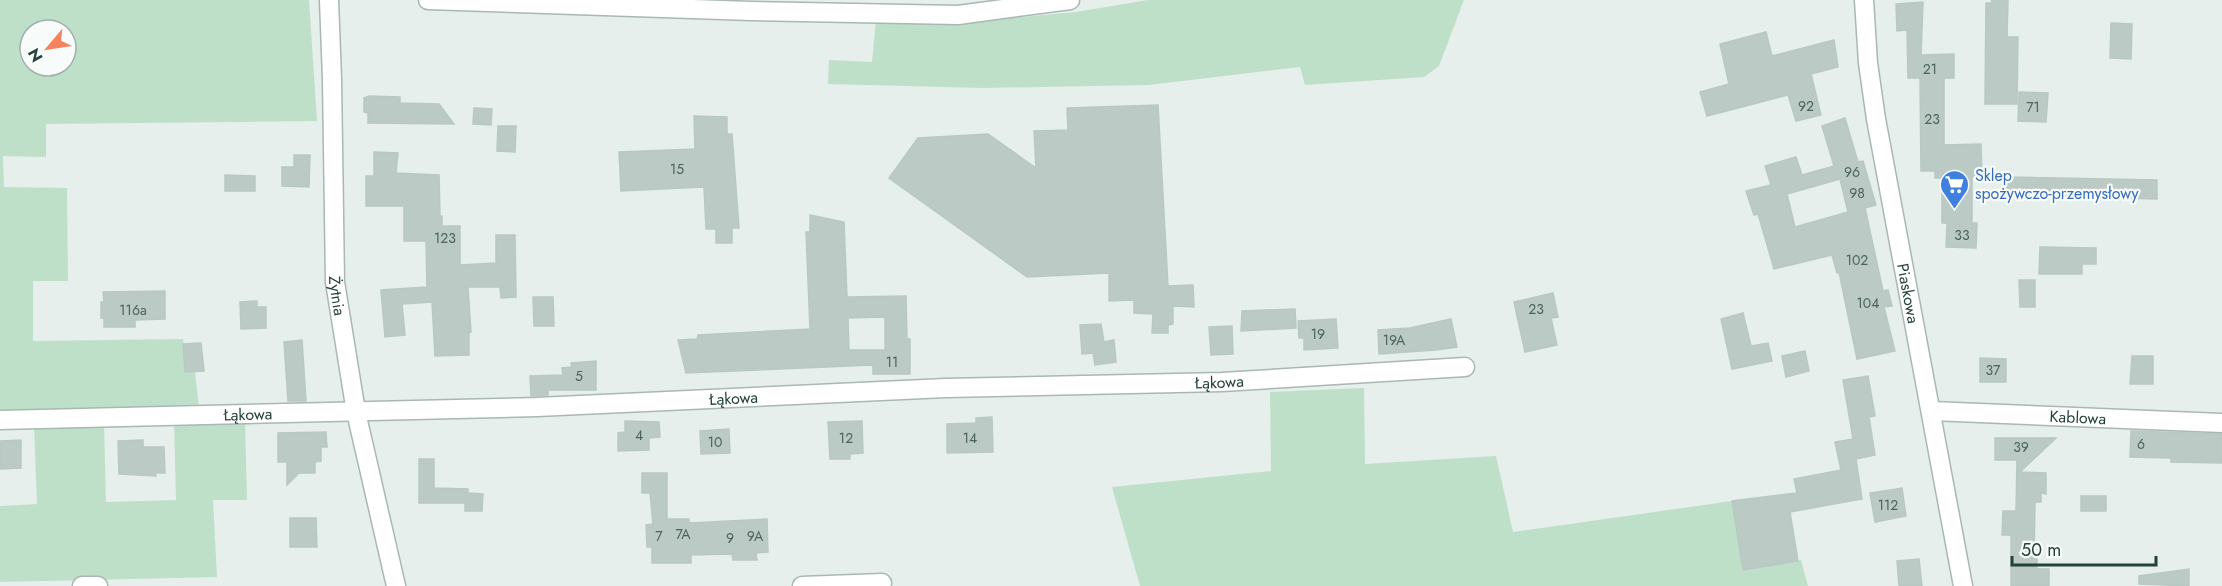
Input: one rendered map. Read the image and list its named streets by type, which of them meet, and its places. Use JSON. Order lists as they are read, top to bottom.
{
  "streets": {
    "street": [
      "Piaskowa",
      "Żytnia",
      "Łąkowa",
      "Kablowa"
    ]
  },
  "crossings": [
    ["Piaskowa", "Kablowa"],
    ["Żytnia", "Łąkowa"]
  ],
  "places": {
    "supermarket": ["Sklep spożywczo-przemysłowy"]
  },
  "house_numbers": [
    "21",
    "92",
    "71",
    "23",
    "15",
    "96",
    "98",
    "33",
    "123",
    "102",
    "104",
    "23",
    "116a",
    "19",
    "19A",
    "11",
    "37",
    "5",
    "4",
    "12",
    "14",
    "10",
    "6",
    "39",
    "112",
    "7A",
    "7",
    "9A",
    "9"
  ],
  "scale_bar": "50 m",
  "north": "bottom left"
}
